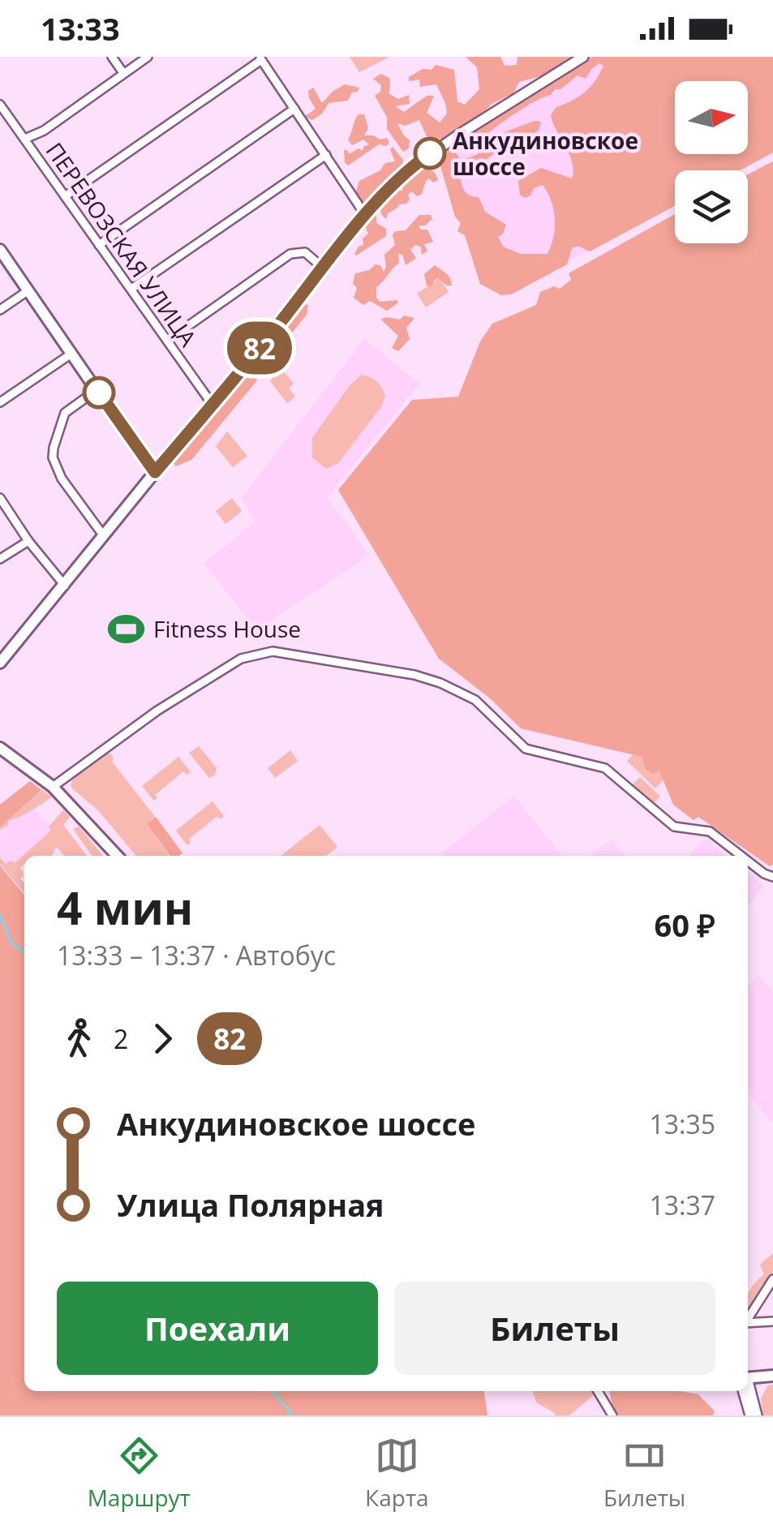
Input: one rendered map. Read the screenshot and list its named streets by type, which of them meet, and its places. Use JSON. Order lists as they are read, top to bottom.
{
  "streets": {
    "street": ["ПЕРЕВОЗСКАЯ УЛИЦА"]
  },
  "places": {
    "other": ["Анкудиновское шоссе"],
    "sports": ["Fitness House"]
  },
  "lines": ["bus line 82"],
  "north": "right",
  "page": {
    "status": "13:33",
    "on_map": "82",
    "heading": ["4 мин", "13:33 – 13:37 · Автобус", "60 ₽"],
    "legs": ["2", "82"],
    "list": [
      {
        "name": "Анкудиновское шоссе",
        "value": "13:35"
      },
      {
        "name": "Улица Полярная",
        "value": "13:37"
      }
    ],
    "buttons": ["Поехали", "Билеты"],
    "tabs": ["Маршрут", "Карта", "Билеты"]
  }
}
